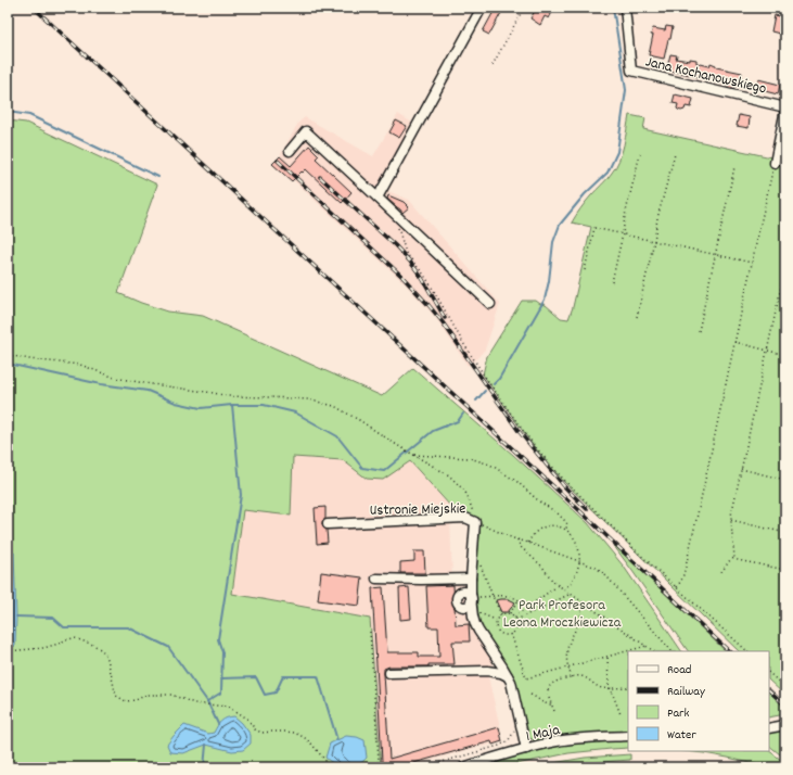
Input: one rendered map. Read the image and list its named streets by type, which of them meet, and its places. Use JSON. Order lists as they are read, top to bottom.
{
  "streets": {
    "street": ["Jana Kochanowskiego", "Ustronie Miejskie", "1 Maja"]
  },
  "crossings": [
    ["Ustronie Miejskie", "1 Maja"]
  ],
  "parks": ["Park Profesora Leona Mroczkiewicza"],
  "legend": [
    "Road",
    "Railway",
    "Park",
    "Water"
  ]
}
